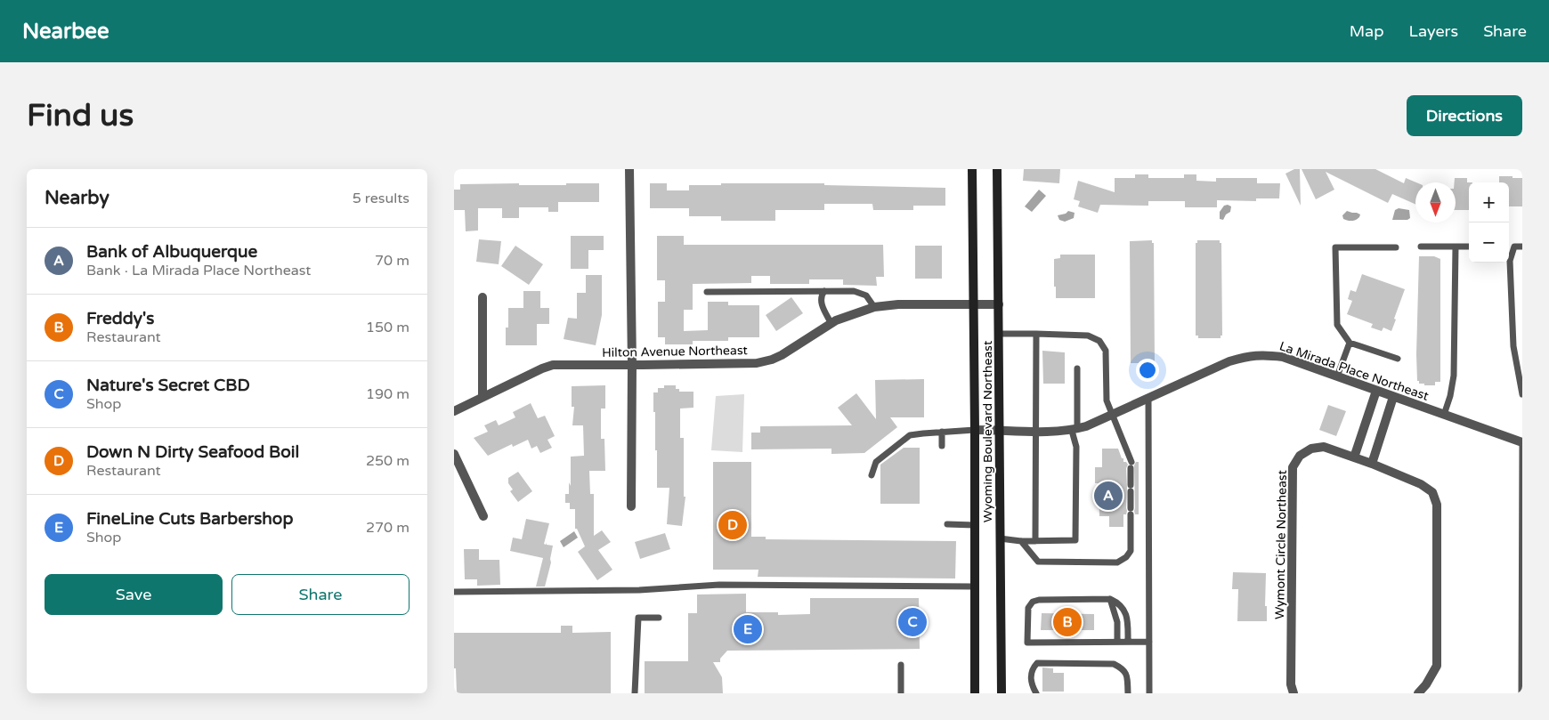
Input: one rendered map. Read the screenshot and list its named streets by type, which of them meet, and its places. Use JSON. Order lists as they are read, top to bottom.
{
  "streets": {
    "main road": ["Wyoming Boulevard Northeast"],
    "street": ["Hilton Avenue Northeast", "La Mirada Place Northeast", "Wymont Circle Northeast"]
  },
  "crossings": [
    ["Hilton Avenue Northeast", "Wyoming Boulevard Northeast"],
    ["La Mirada Place Northeast", "Wyoming Boulevard Northeast"]
  ],
  "north": "bottom",
  "page": {
    "header": "Nearbee",
    "nav": ["Map", "Layers", "Share"],
    "buttons": [
      "Directions",
      ["Save", "Share"]
    ],
    "title": "Find us",
    "heading": ["Nearby", "5 results"],
    "map_buttons": ["+", "−"],
    "list": [
      {
        "mark": "A",
        "name": "Bank of Albuquerque",
        "note": "Bank · La Mirada Place Northeast",
        "value": "70 m"
      },
      {
        "mark": "B",
        "name": "Freddy's",
        "note": "Restaurant",
        "value": "150 m"
      },
      {
        "mark": "C",
        "name": "Nature's Secret CBD",
        "note": "Shop",
        "value": "190 m"
      },
      {
        "mark": "D",
        "name": "Down N Dirty Seafood Boil",
        "note": "Restaurant",
        "value": "250 m"
      },
      {
        "mark": "E",
        "name": "FineLine Cuts Barbershop",
        "note": "Shop",
        "value": "270 m"
      }
    ],
    "pins": [
      "A",
      "D",
      "B",
      "C",
      "E"
    ]
  }
}
